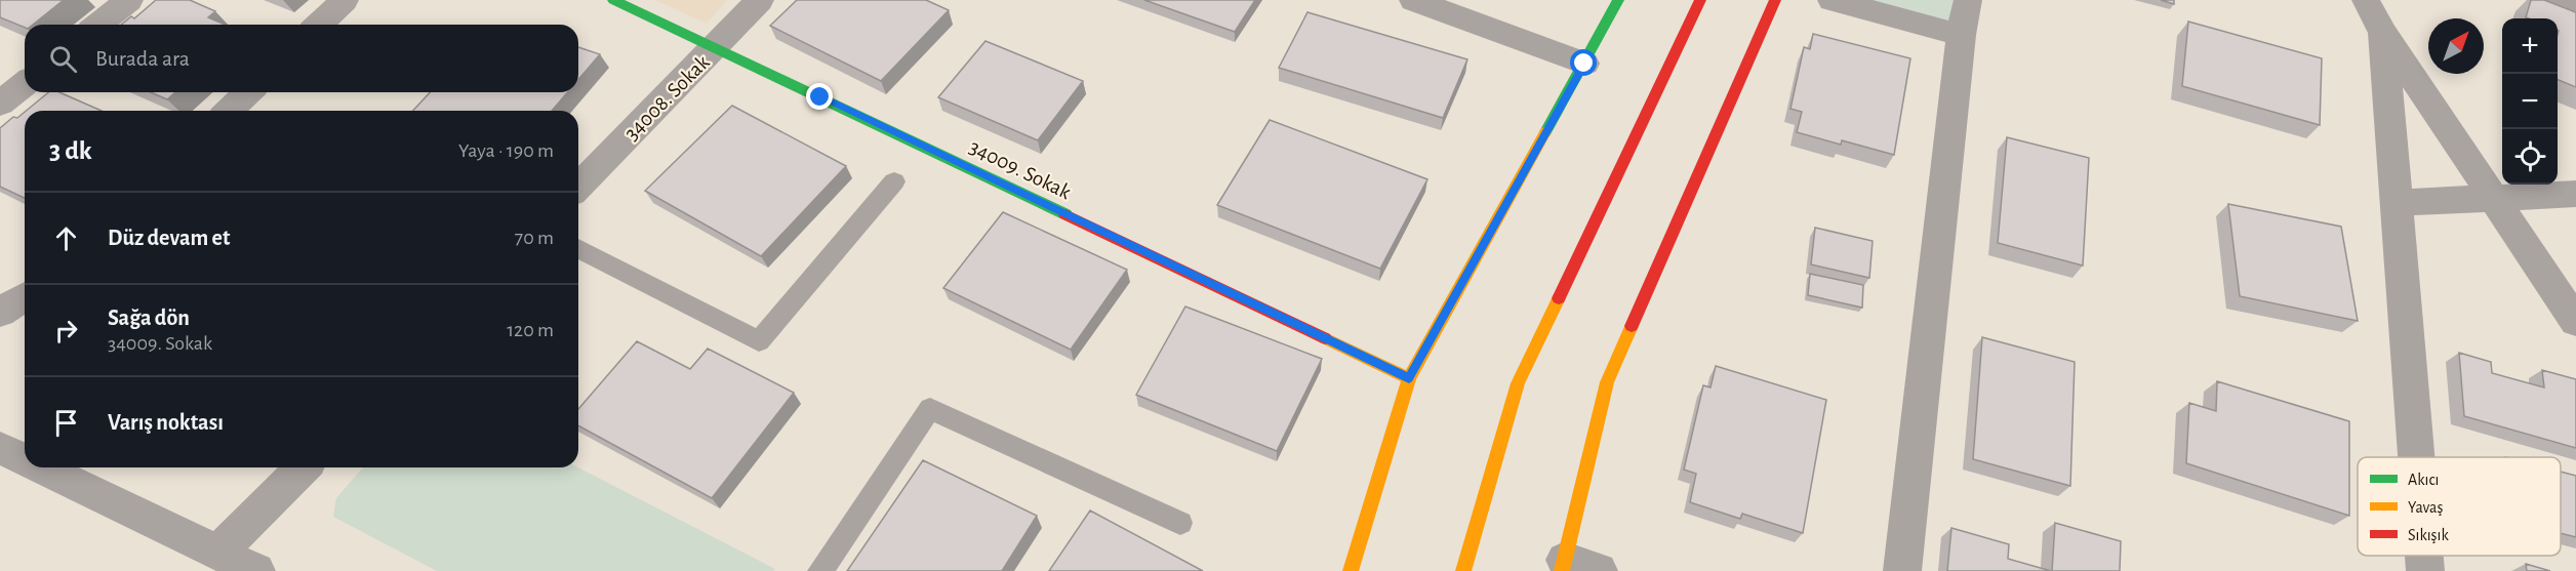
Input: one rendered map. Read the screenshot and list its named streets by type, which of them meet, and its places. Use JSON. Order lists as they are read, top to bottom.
{
  "streets": {
    "street": ["34008. Sokak", "34009. Sokak"]
  },
  "crossings": [
    ["34008. Sokak", "34009. Sokak"]
  ],
  "legend": ["Akıcı", "Yavaş", "Sıkışık"],
  "north": "top right",
  "page": {
    "map_buttons": ["+", "−"],
    "search": "Burada ara",
    "heading": ["3 dk", "Yaya · 190 m"],
    "list": [
      ["Düz devam et", "70 m"],
      ["Sağa dön", "34009. Sokak", "120 m"],
      "Varış noktası"
    ]
  }
}
